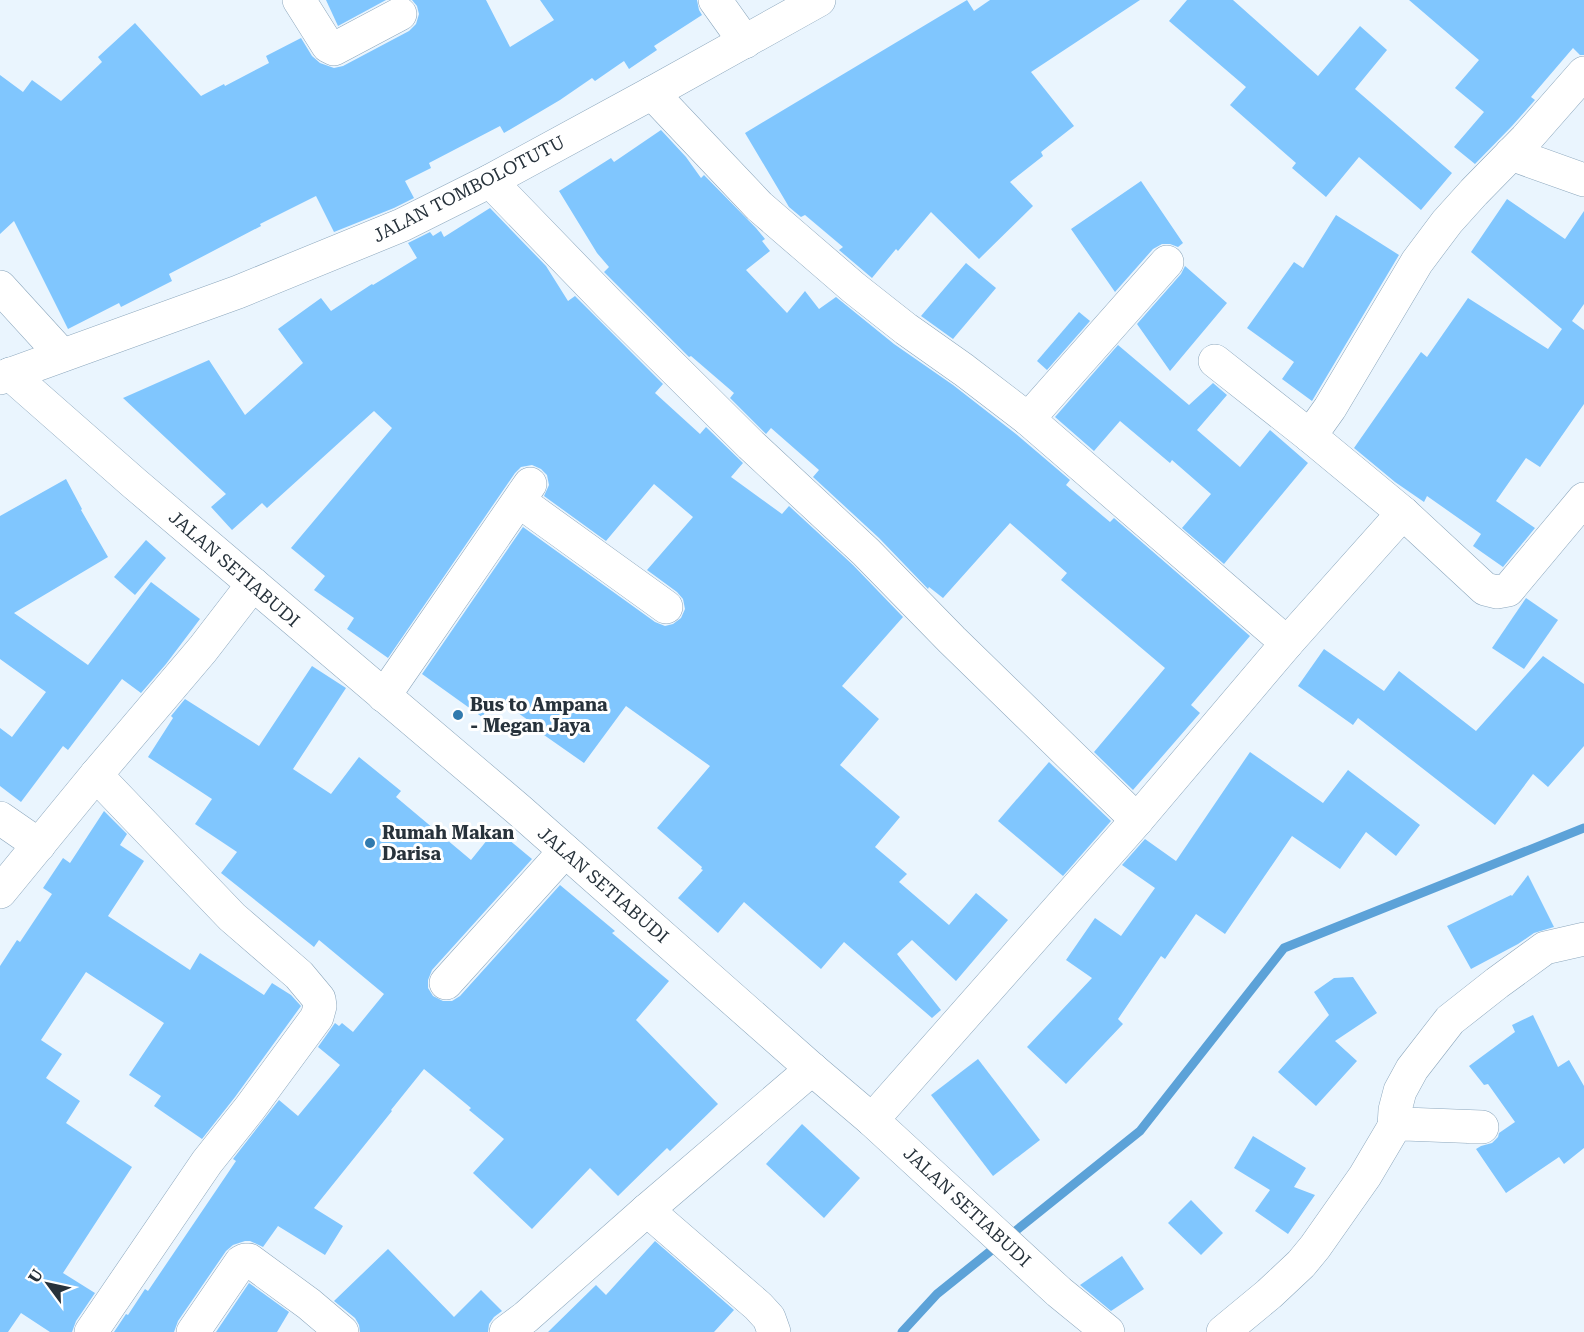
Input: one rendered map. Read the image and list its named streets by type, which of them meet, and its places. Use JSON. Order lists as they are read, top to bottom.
{
  "streets": {
    "street": ["JALAN TOMBOLOTUTU", "JALAN SETIABUDI"]
  },
  "crossings": [
    ["JALAN TOMBOLOTUTU", "JALAN SETIABUDI"]
  ],
  "places": ["Bus to Ampana - Megan Jaya", "Rumah Makan Darisa"],
  "north": "top left"
}
